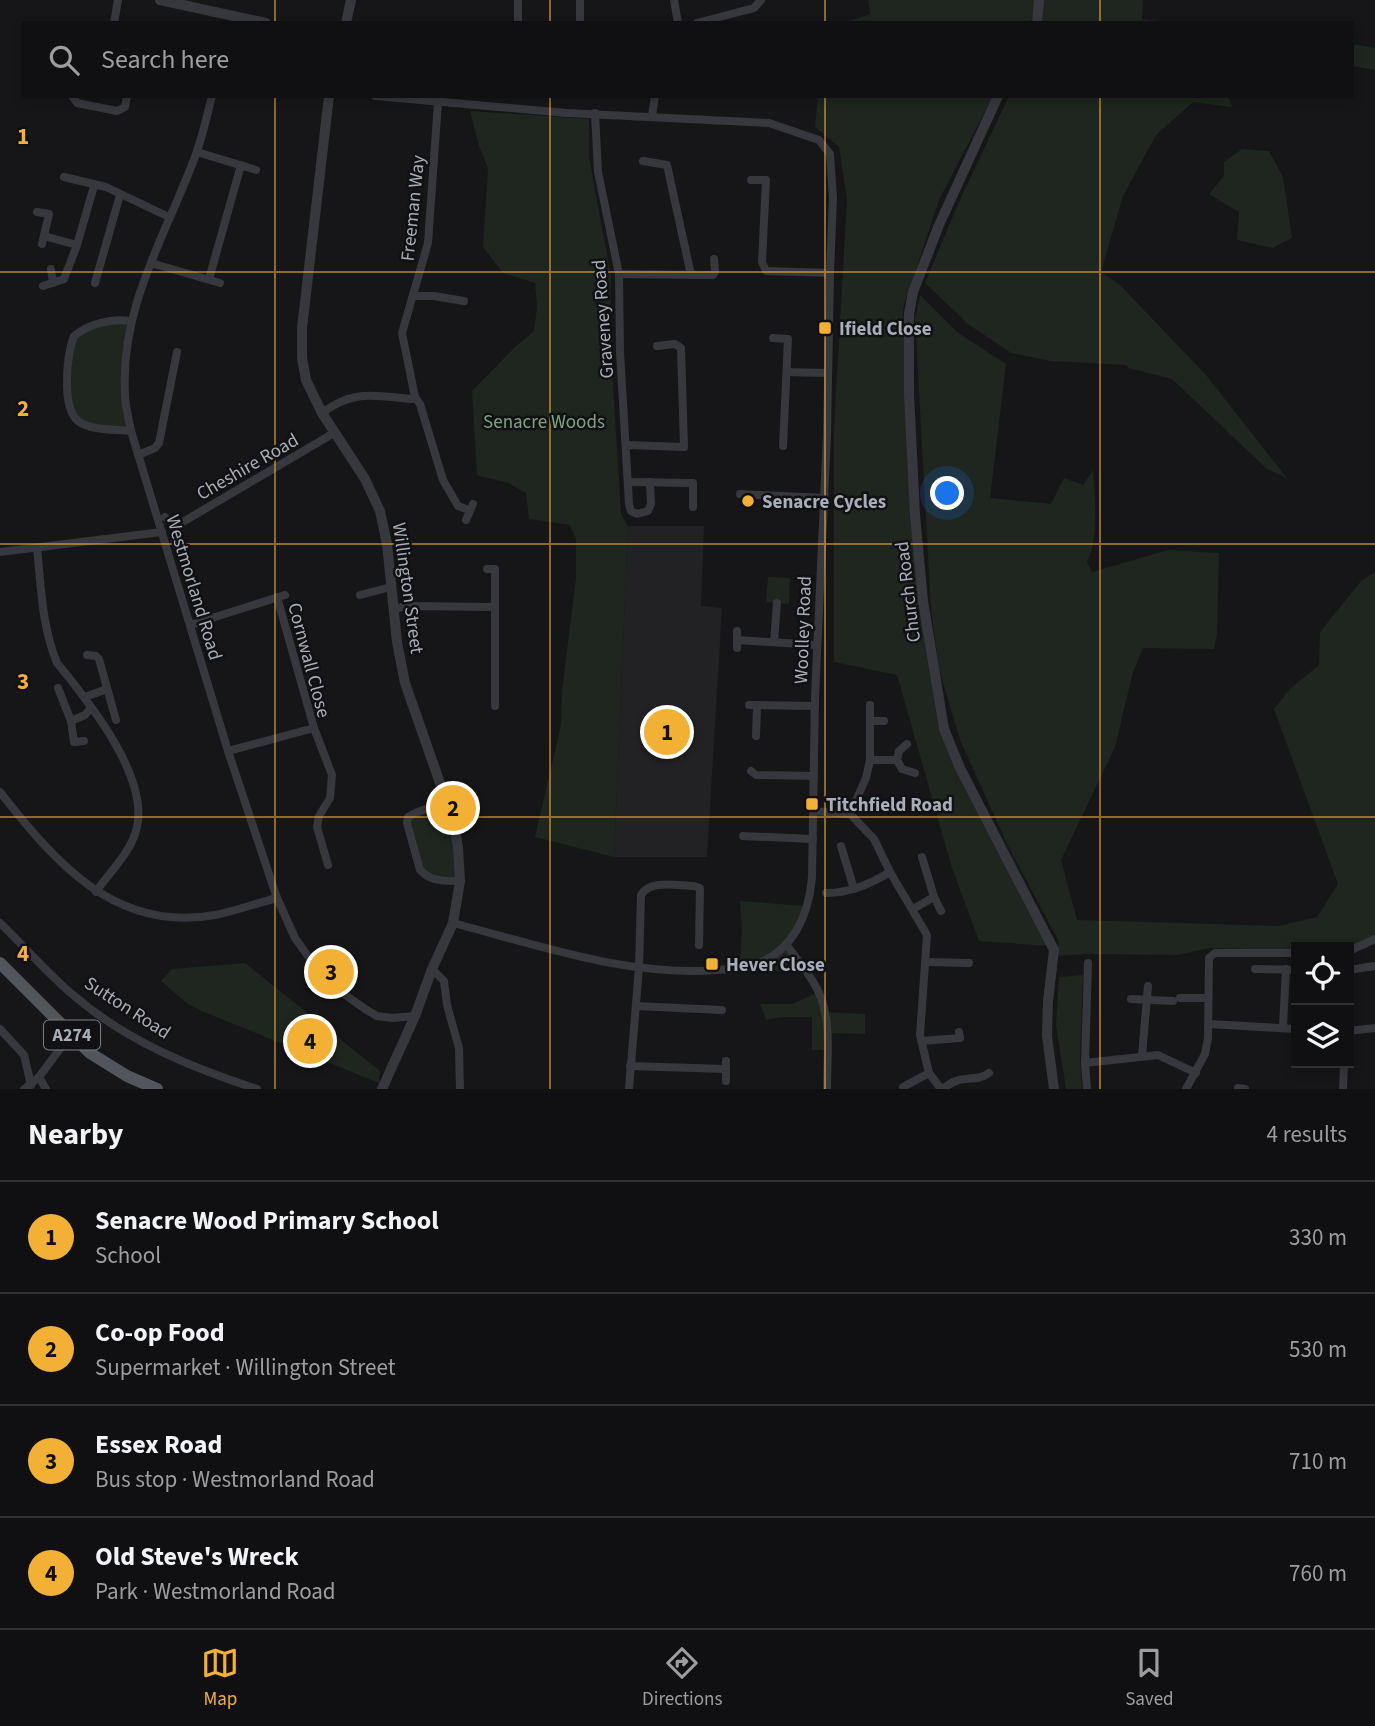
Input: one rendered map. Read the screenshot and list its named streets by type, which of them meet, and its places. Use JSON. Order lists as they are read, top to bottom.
{
  "streets": {
    "main road": ["A274"],
    "street": [
      "Freeman Way",
      "Graveney Road",
      "Cheshire Road",
      "Westmorland Road",
      "Willington Street",
      "Church Road",
      "Woolley Road",
      "Cornwall Close",
      "Sutton Road"
    ]
  },
  "crossings": [
    ["Freeman Way", "Woolley Road"],
    ["Graveney Road", "Woolley Road"],
    ["Cheshire Road", "Willington Street"],
    ["Westmorland Road", "Willington Street"],
    ["Westmorland Road", "Cornwall Close"],
    ["Willington Street", "Woolley Road"]
  ],
  "parks": ["Senacre Woods"],
  "places": {
    "transit": ["Ifield Close", "Titchfield Road", "Hever Close"],
    "other": ["Senacre Cycles"]
  },
  "page": {
    "search": "Search here",
    "pins": [
      "1",
      "2",
      "3",
      "4"
    ],
    "heading": ["Nearby", "4 results"],
    "list": [
      {
        "mark": "1",
        "name": "Senacre Wood Primary School",
        "note": "School",
        "value": "330 m"
      },
      {
        "mark": "2",
        "name": "Co-op Food",
        "note": "Supermarket · Willington Street",
        "value": "530 m"
      },
      {
        "mark": "3",
        "name": "Essex Road",
        "note": "Bus stop · Westmorland Road",
        "value": "710 m"
      },
      {
        "mark": "4",
        "name": "Old Steve's Wreck",
        "note": "Park · Westmorland Road",
        "value": "760 m"
      }
    ],
    "nav": ["Map", "Directions", "Saved"]
  },
  "grid": {
    "rows": [
      "1",
      "2",
      "3",
      "4"
    ]
  }
}
